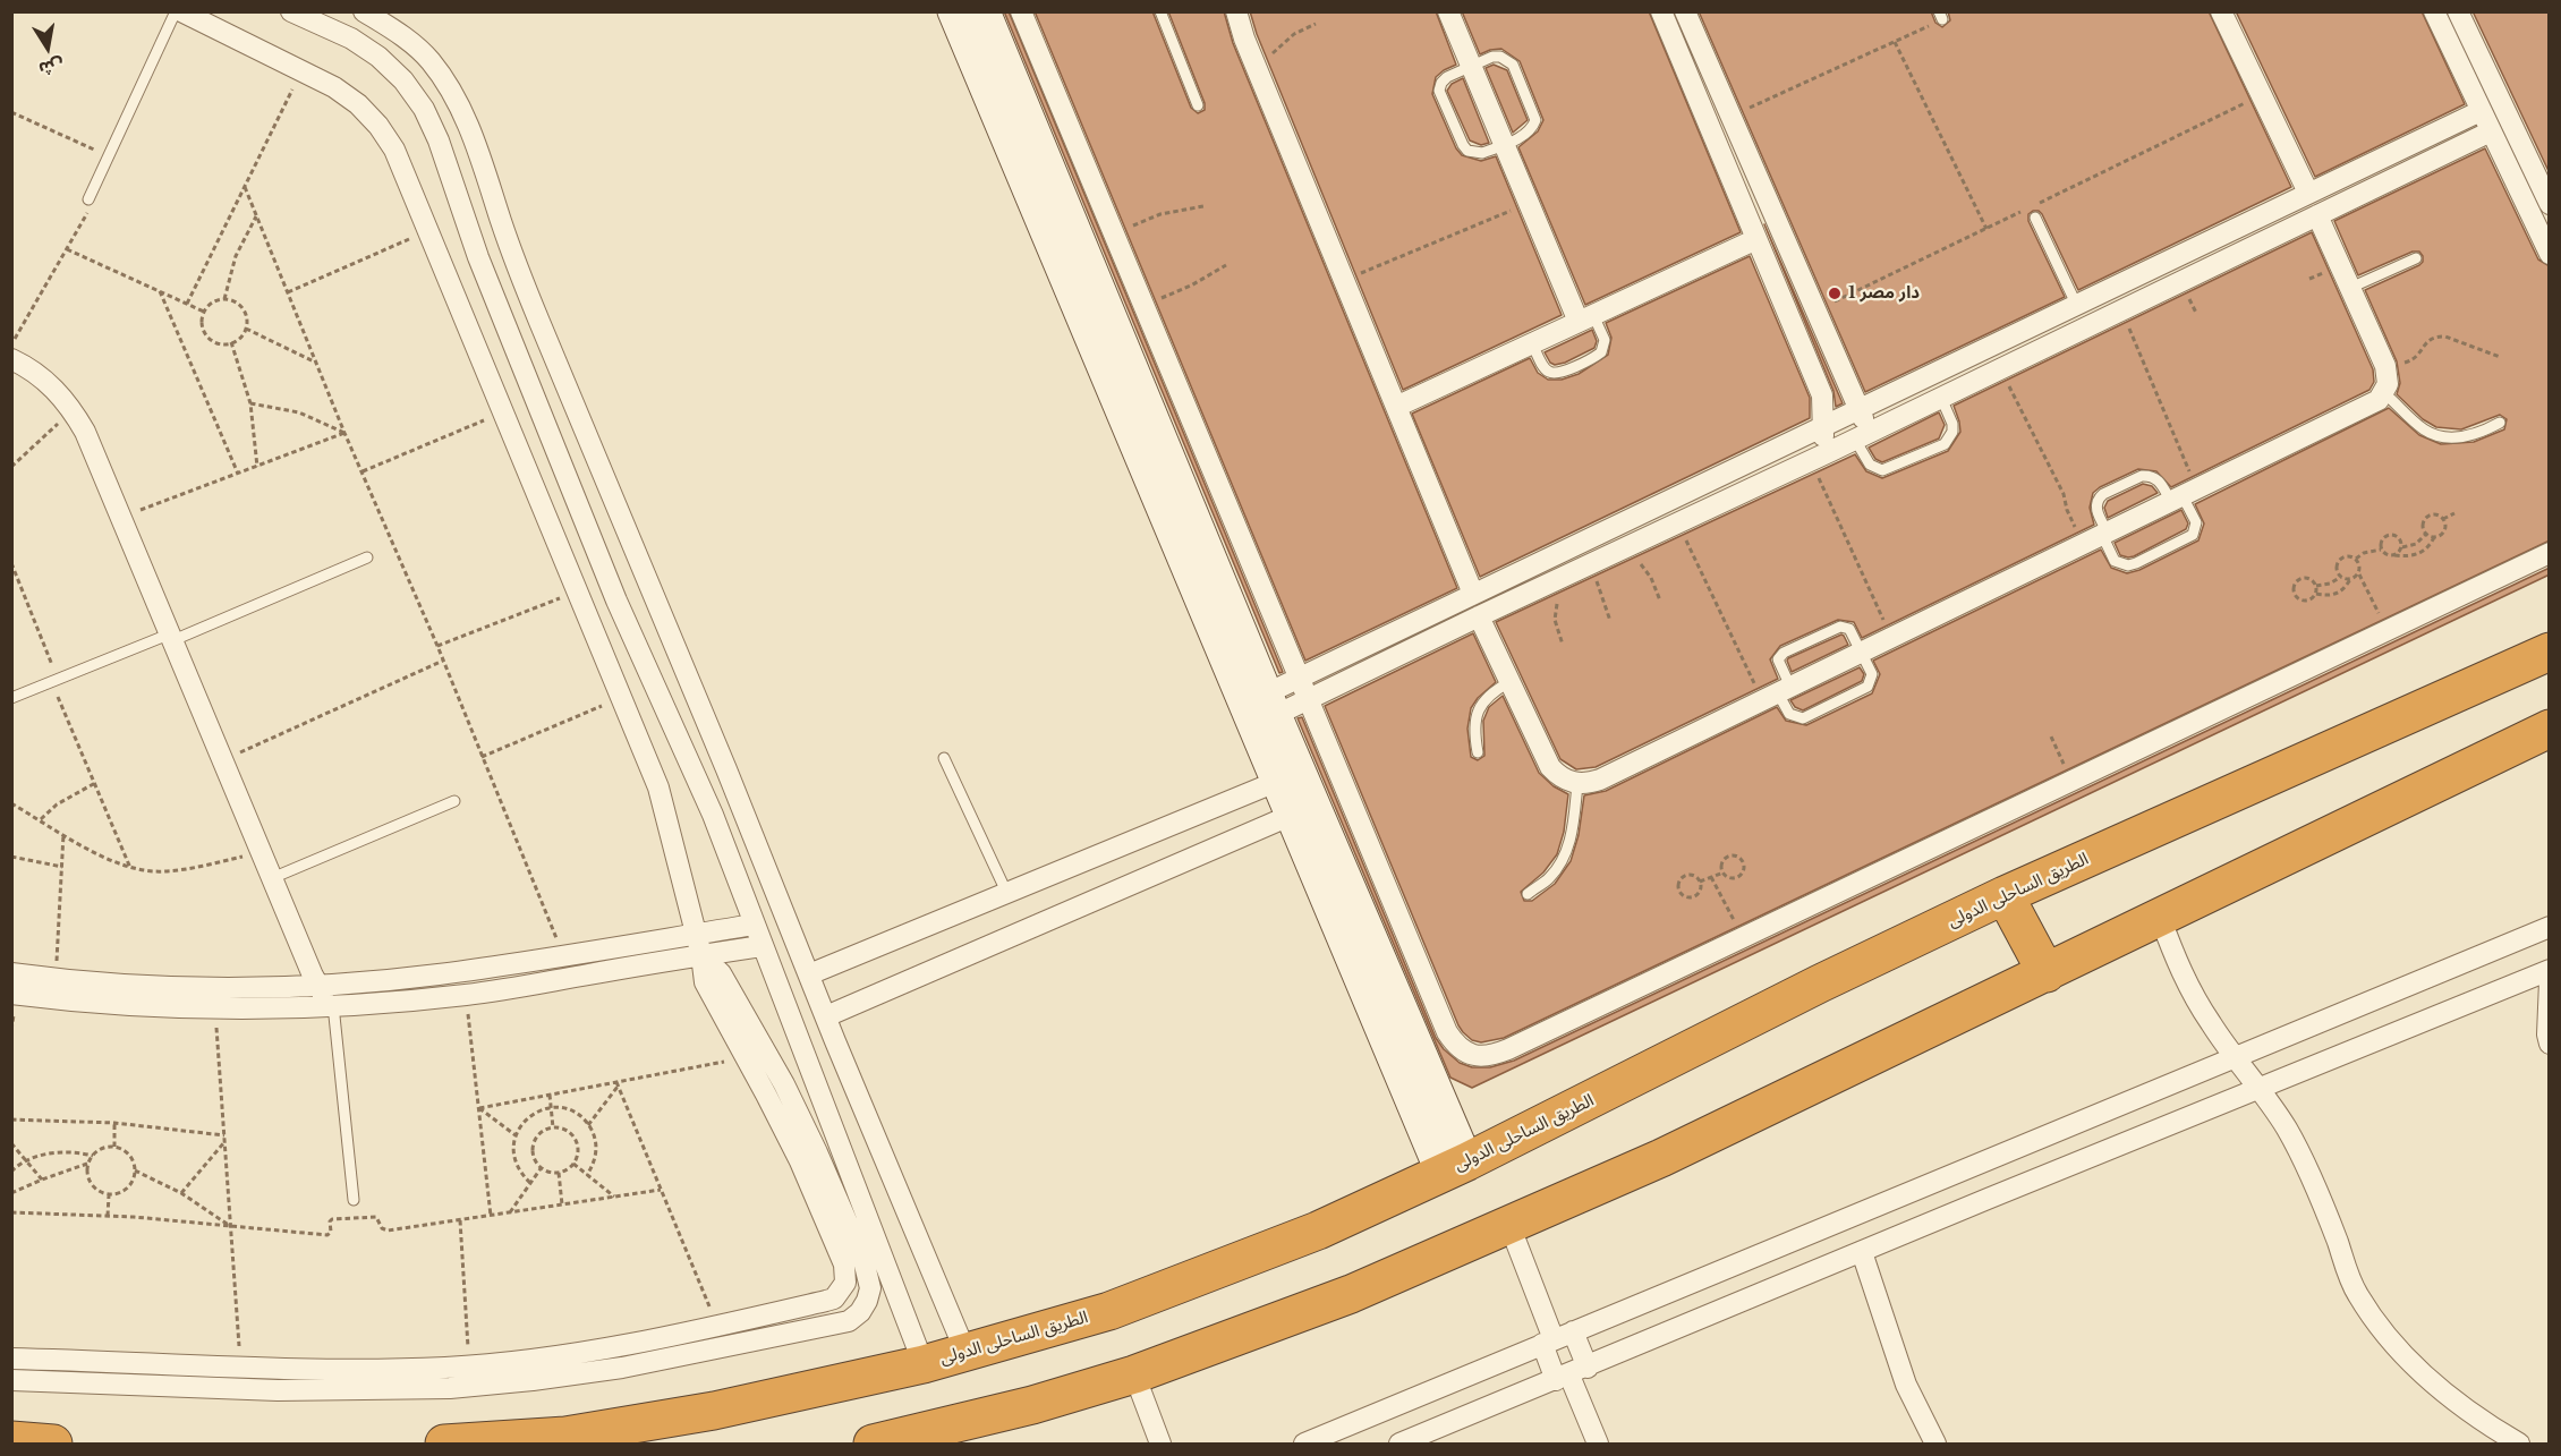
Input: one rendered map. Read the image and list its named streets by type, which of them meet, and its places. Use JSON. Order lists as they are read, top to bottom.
{
  "streets": {
    "highway": ["الطريق الساحلى الدولى"]
  },
  "places": ["دار مصر 1"],
  "north": "bottom"
}
